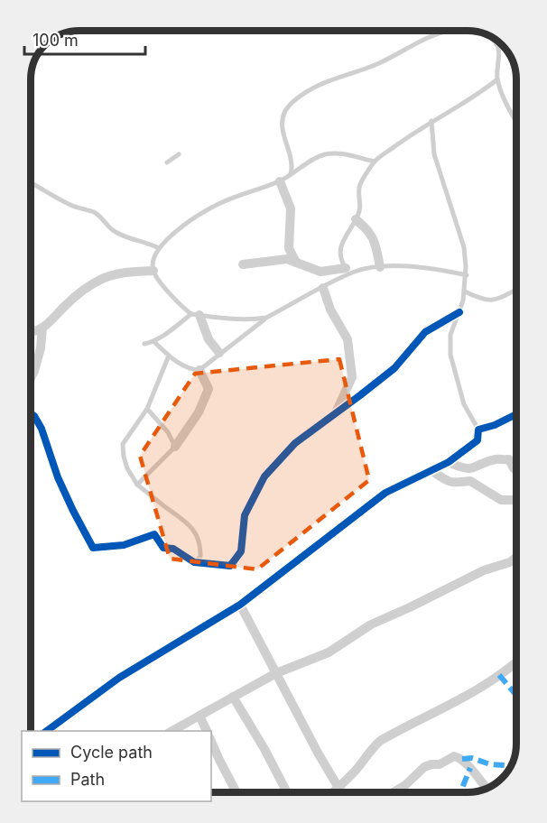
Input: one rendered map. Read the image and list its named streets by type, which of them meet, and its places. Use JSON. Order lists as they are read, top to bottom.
{
  "legend": ["Cycle path", "Path"],
  "scale_bar": "100 m"
}
